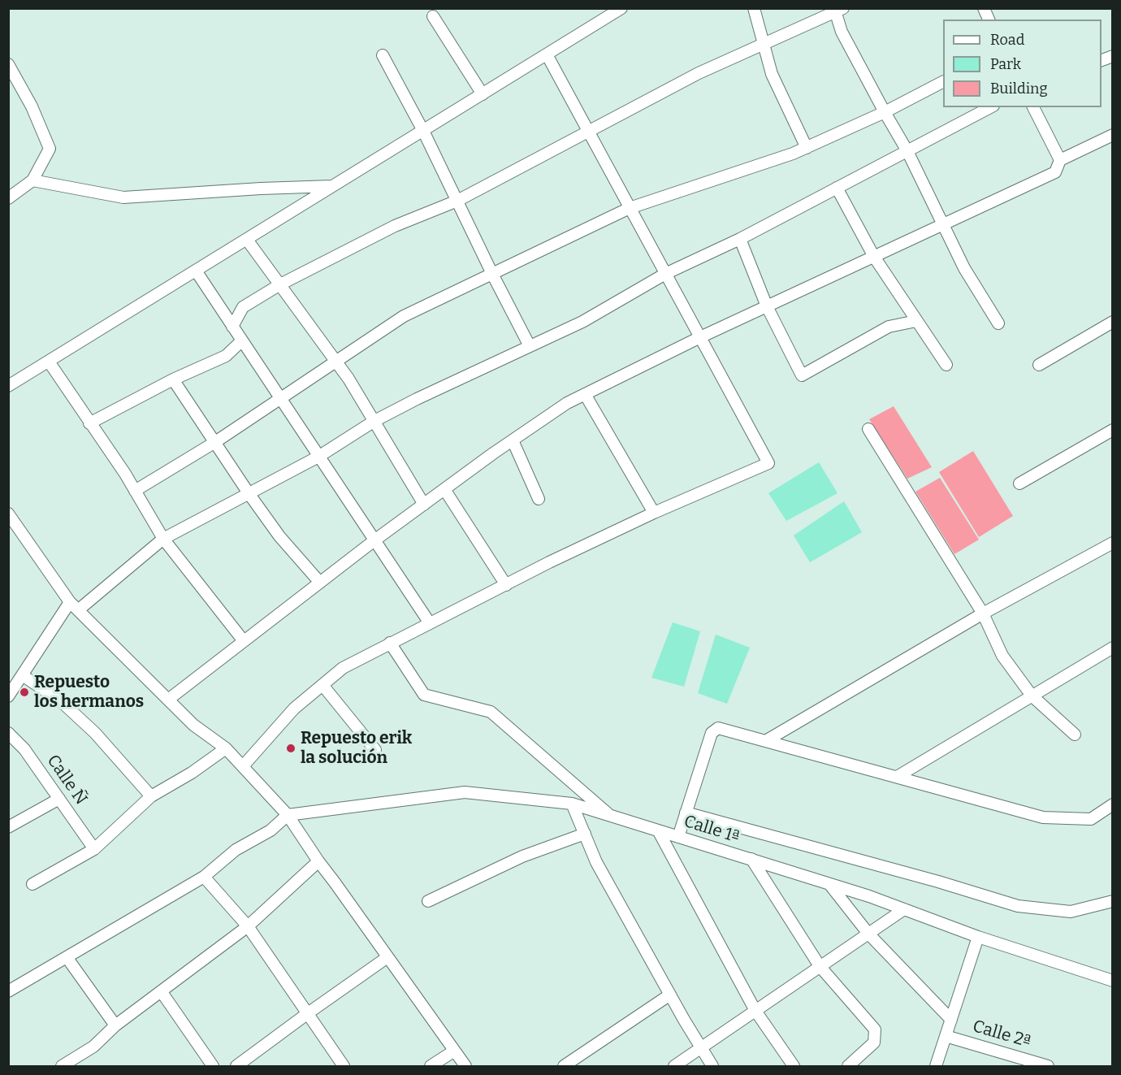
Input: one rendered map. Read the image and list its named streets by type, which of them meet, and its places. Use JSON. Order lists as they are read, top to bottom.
{
  "streets": {
    "street": ["Calle Ñ", "Calle 1ª", "Calle 2ª"]
  },
  "places": ["Repuesto los hermanos", "Repuesto erik la solución"],
  "legend": ["Road", "Park", "Building"]
}
